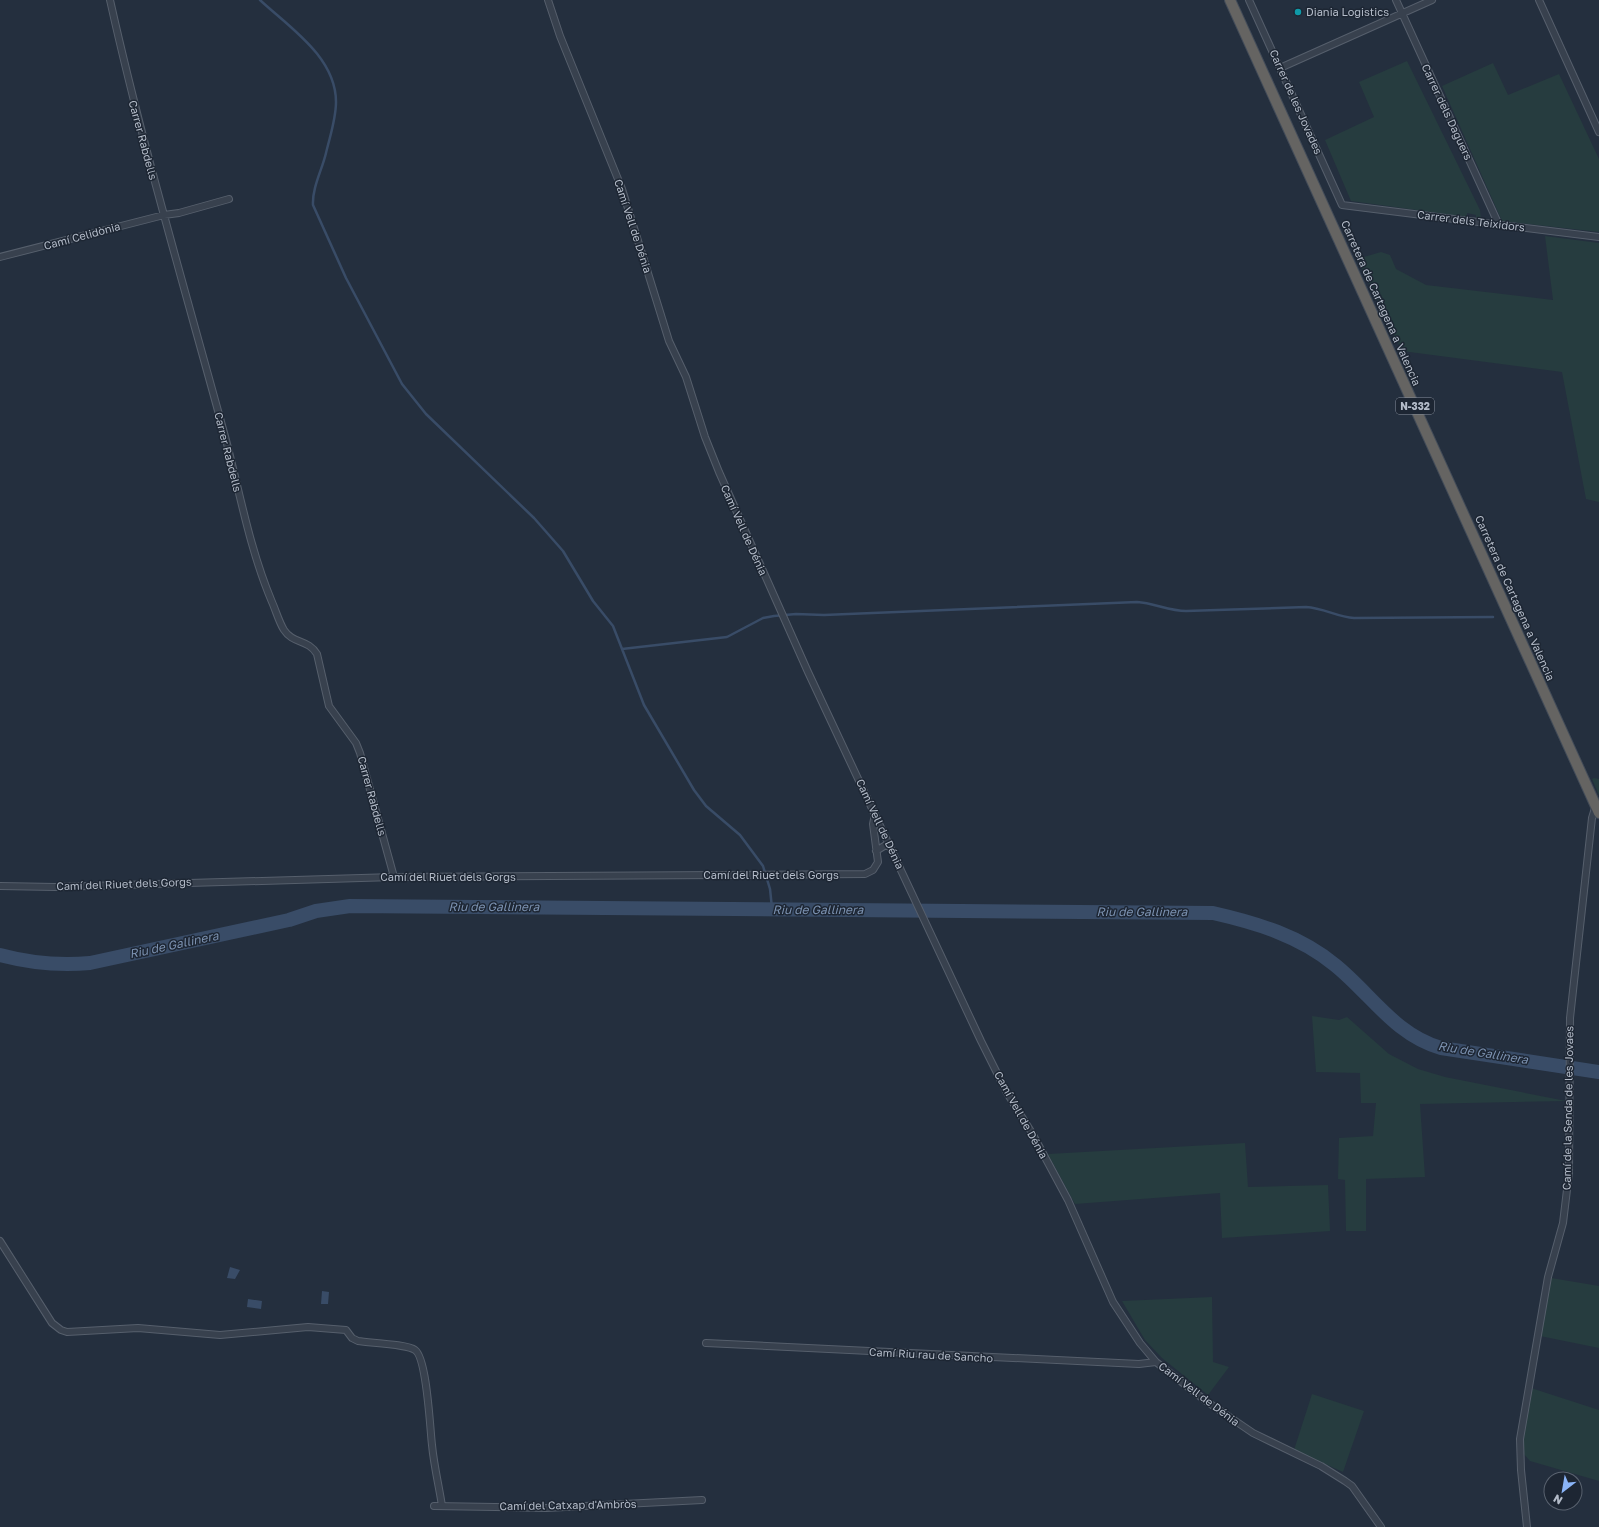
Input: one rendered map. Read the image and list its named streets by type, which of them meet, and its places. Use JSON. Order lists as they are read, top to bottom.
{
  "streets": {
    "highway": ["Carretera de Cartagena a Valencia", "N-332"],
    "street": [
      "Carrer de les Jovades",
      "Carrer dels Daguers",
      "Carrer Rabdells",
      "Carrer dels Teixidors",
      "Camí Vell de Dénia",
      "Camí Celidònia",
      "Camí del Riuet dels Gorgs",
      "Camí de la Senda de les Jovaes",
      "Camí Riu rau de Sancho",
      "Camí del Catxap d'Ambròs"
    ]
  },
  "crossings": [
    ["Carrer de les Jovades", "Carrer dels Teixidors"],
    ["Carrer dels Daguers", "Carrer dels Teixidors"],
    ["Carrer Rabdells", "Camí Celidònia"],
    ["Carrer Rabdells", "Camí del Riuet dels Gorgs"],
    ["Camí Vell de Dénia", "Camí del Riuet dels Gorgs"],
    ["Camí Vell de Dénia", "Camí Riu rau de Sancho"],
    ["Carretera de Cartagena a Valencia", "Camí de la Senda de les Jovaes"]
  ],
  "water": ["Riu de Gallinera"],
  "places": ["Diania Logistics"],
  "north": "bottom left"
}
